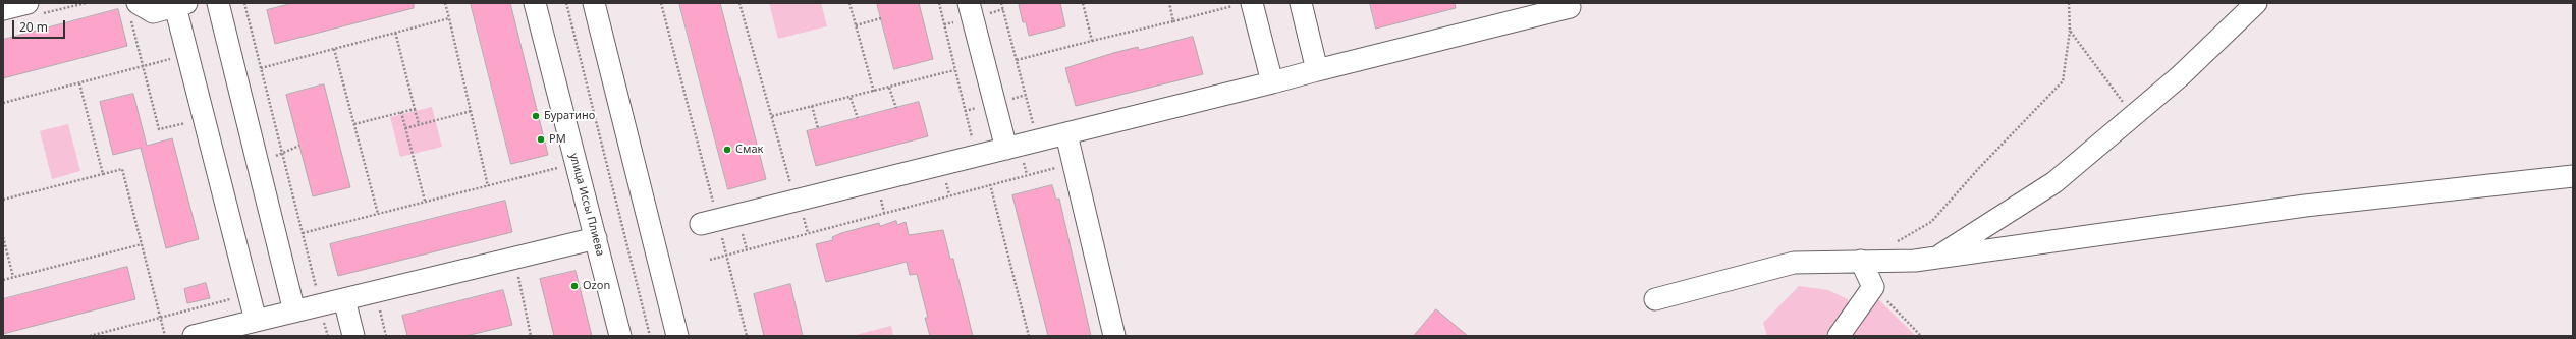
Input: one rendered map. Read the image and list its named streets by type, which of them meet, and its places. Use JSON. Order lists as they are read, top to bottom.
{
  "streets": {
    "street": ["улица Иссы Плиева"]
  },
  "places": [
    "Буратино",
    "PM",
    "Смак",
    "Ozon"
  ],
  "scale_bar": "20 m"
}
